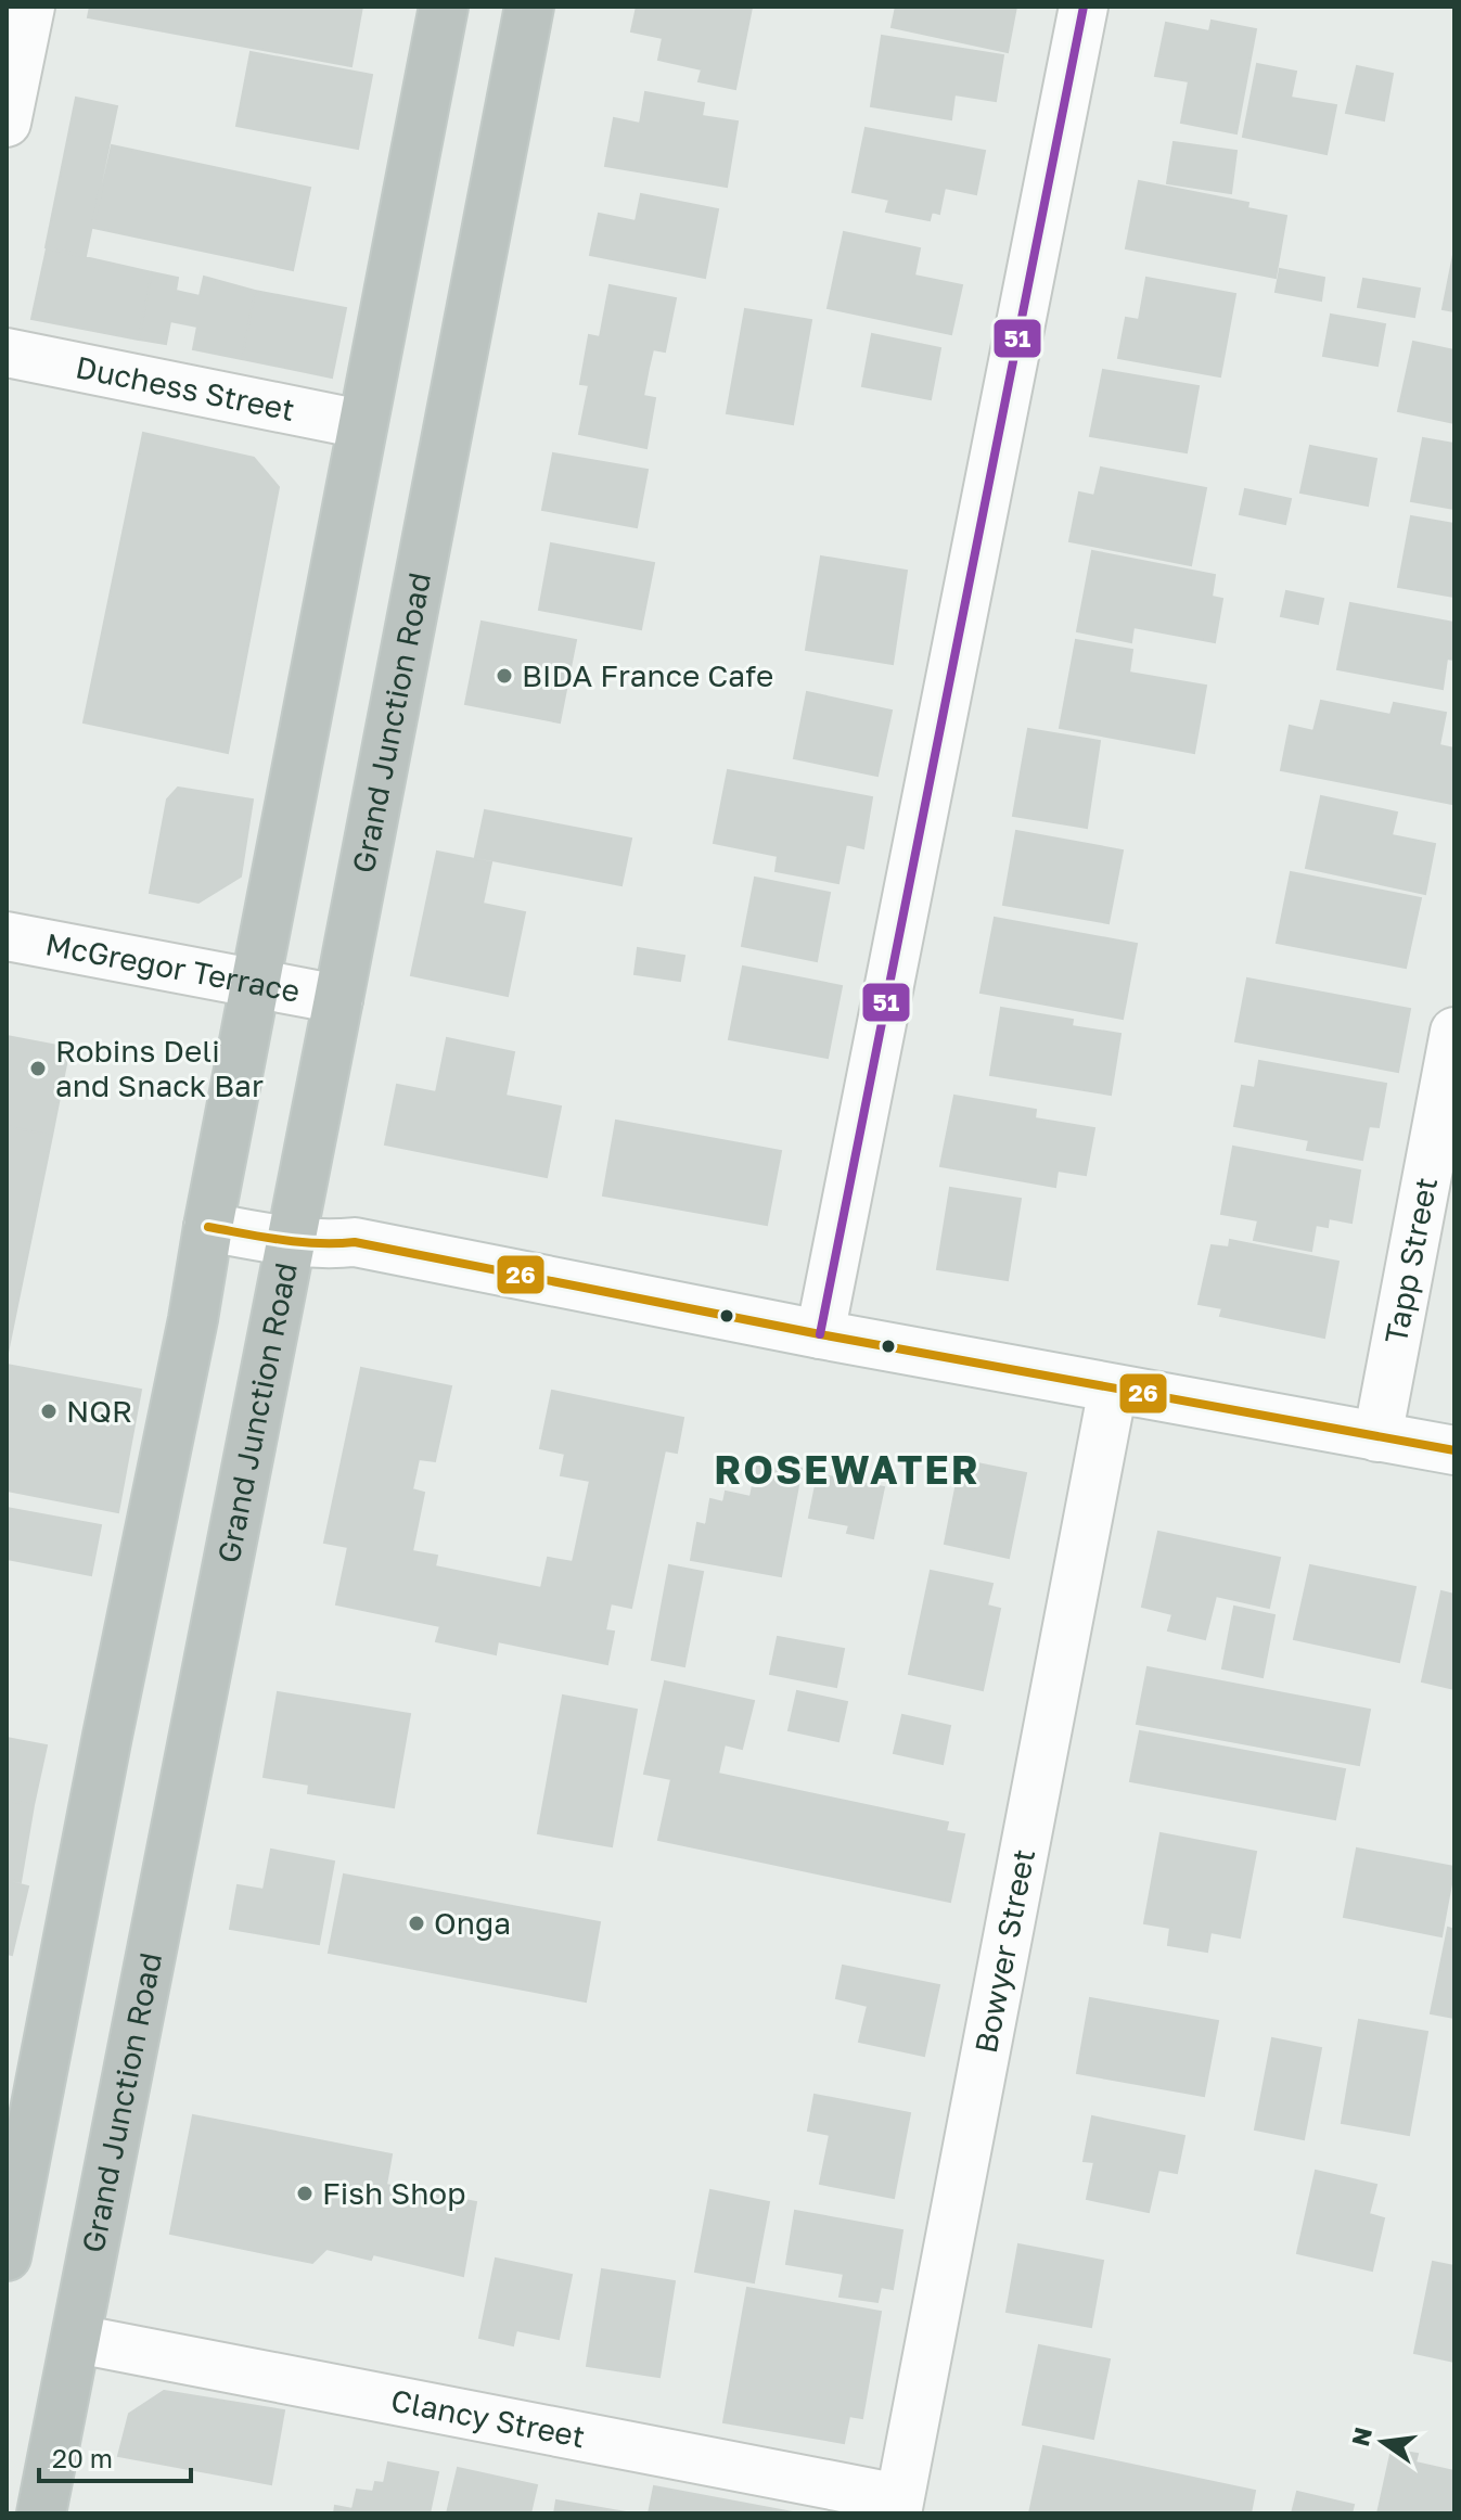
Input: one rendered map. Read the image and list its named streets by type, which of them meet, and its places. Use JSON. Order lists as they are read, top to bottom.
{
  "streets": {
    "highway": ["Grand Junction Road"],
    "street": [
      "Duchess Street",
      "McGregor Terrace",
      "Tapp Street",
      "Bowyer Street",
      "Clancy Street"
    ]
  },
  "crossings": [
    ["Grand Junction Road", "McGregor Terrace"],
    ["Grand Junction Road", "Clancy Street"],
    ["Bowyer Street", "Clancy Street"]
  ],
  "districts": ["ROSEWATER"],
  "places": [
    "BIDA France Cafe",
    "Robins Deli and Snack Bar",
    "NQR",
    "Onga",
    "Fish Shop"
  ],
  "lines": ["transit line 51", "transit line 26"],
  "scale_bar": "20 m",
  "north": "left"
}
